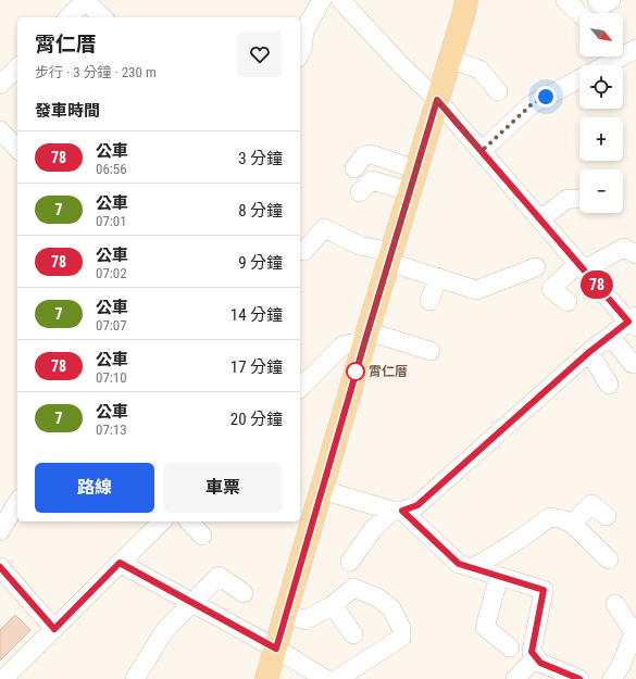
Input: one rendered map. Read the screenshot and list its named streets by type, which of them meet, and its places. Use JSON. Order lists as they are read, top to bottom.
{
  "places": ["霄仁厝"],
  "lines": ["bus line 78"],
  "north": "bottom right",
  "page": {
    "on_map": "78",
    "map_buttons": ["+", "−"],
    "heading": [
      ["霄仁厝", "步行 · 3 分鐘 · 230 m"],
      "發車時間"
    ],
    "list": [
      {
        "mark": "78",
        "name": "公車",
        "note": "06:56",
        "value": "3 分鐘"
      },
      {
        "mark": "7",
        "name": "公車",
        "note": "07:01",
        "value": "8 分鐘"
      },
      {
        "mark": "78",
        "name": "公車",
        "note": "07:02",
        "value": "9 分鐘"
      },
      {
        "mark": "7",
        "name": "公車",
        "note": "07:07",
        "value": "14 分鐘"
      },
      {
        "mark": "78",
        "name": "公車",
        "note": "07:10",
        "value": "17 分鐘"
      },
      {
        "mark": "7",
        "name": "公車",
        "note": "07:13",
        "value": "20 分鐘"
      }
    ],
    "buttons": ["路線", "車票"]
  }
}
